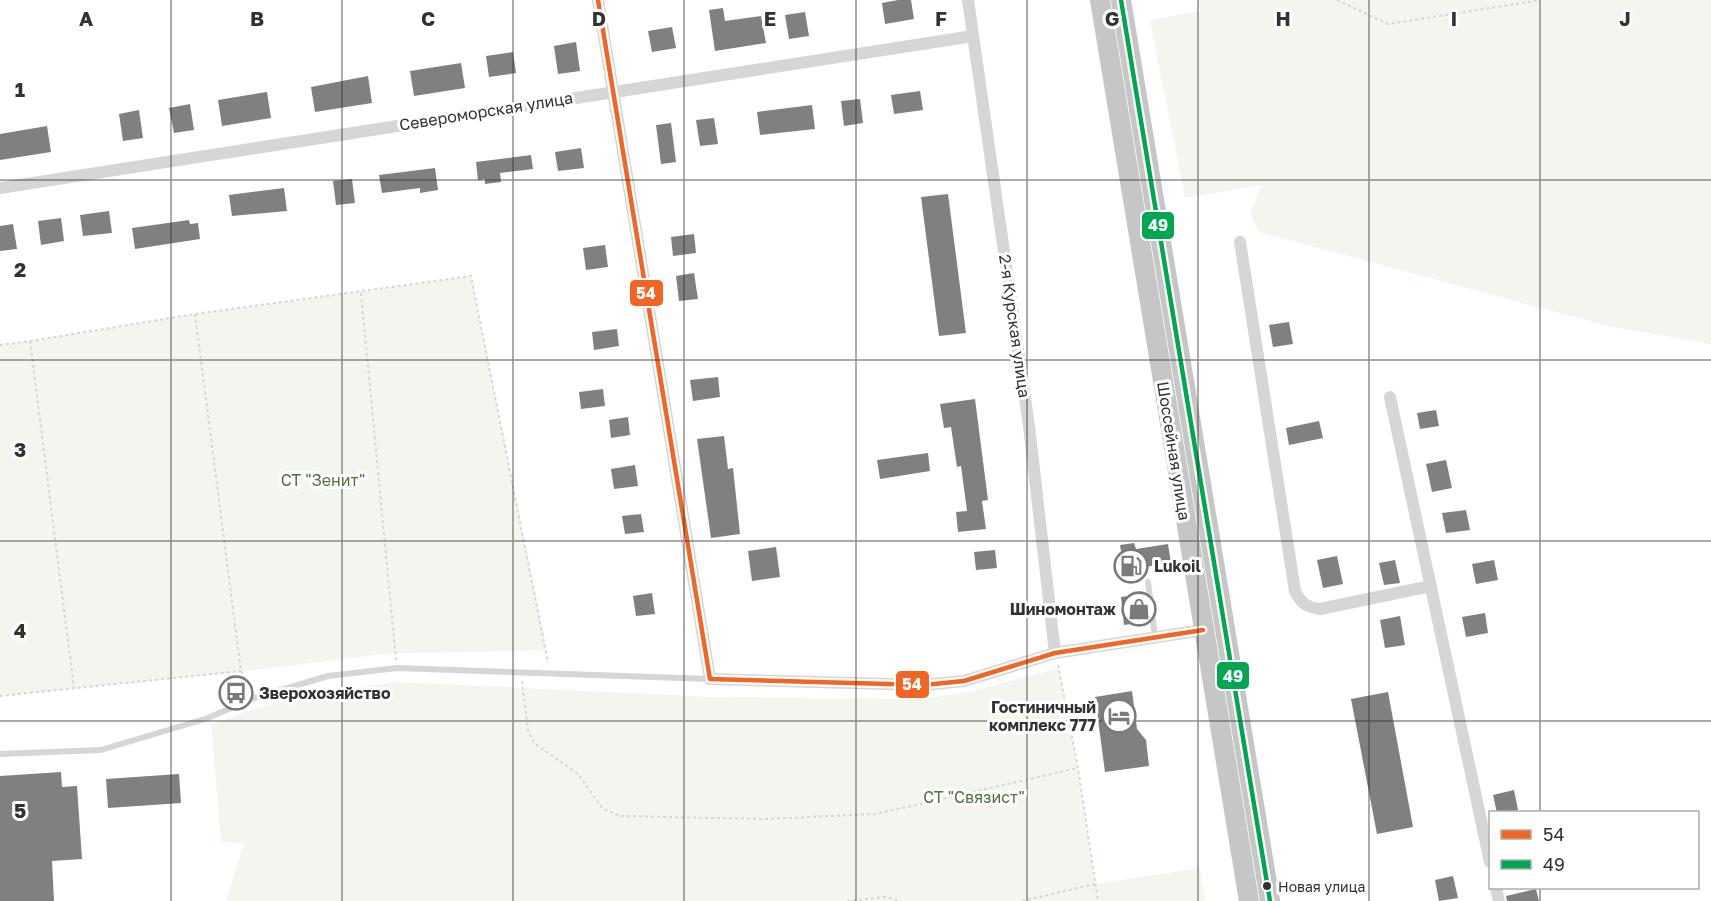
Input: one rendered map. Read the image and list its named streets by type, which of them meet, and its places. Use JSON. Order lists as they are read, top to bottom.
{
  "streets": {
    "highway": ["Шоссейная улица"],
    "street": ["Североморская улица", "2-я Курская улица"]
  },
  "crossings": [
    ["Североморская улица", "2-я Курская улица"]
  ],
  "parks": ["СТ \"Зенит\"", "СТ \"Связист\""],
  "places": {
    "fuel station": ["Lukoil"],
    "shop": ["Шиномонтаж"],
    "bus stop": ["Зверохозяйство"],
    "hotel": ["Гостиничный комплекс 777"],
    "other": ["Новая улица"]
  },
  "lines": ["transit line 54", "transit line 49"],
  "legend": ["54", "49"],
  "grid": {
    "columns": [
      "A",
      "B",
      "C",
      "D",
      "E",
      "F",
      "G",
      "H",
      "I",
      "J"
    ],
    "rows": [
      "1",
      "2",
      "3",
      "4",
      "5"
    ]
  }
}
